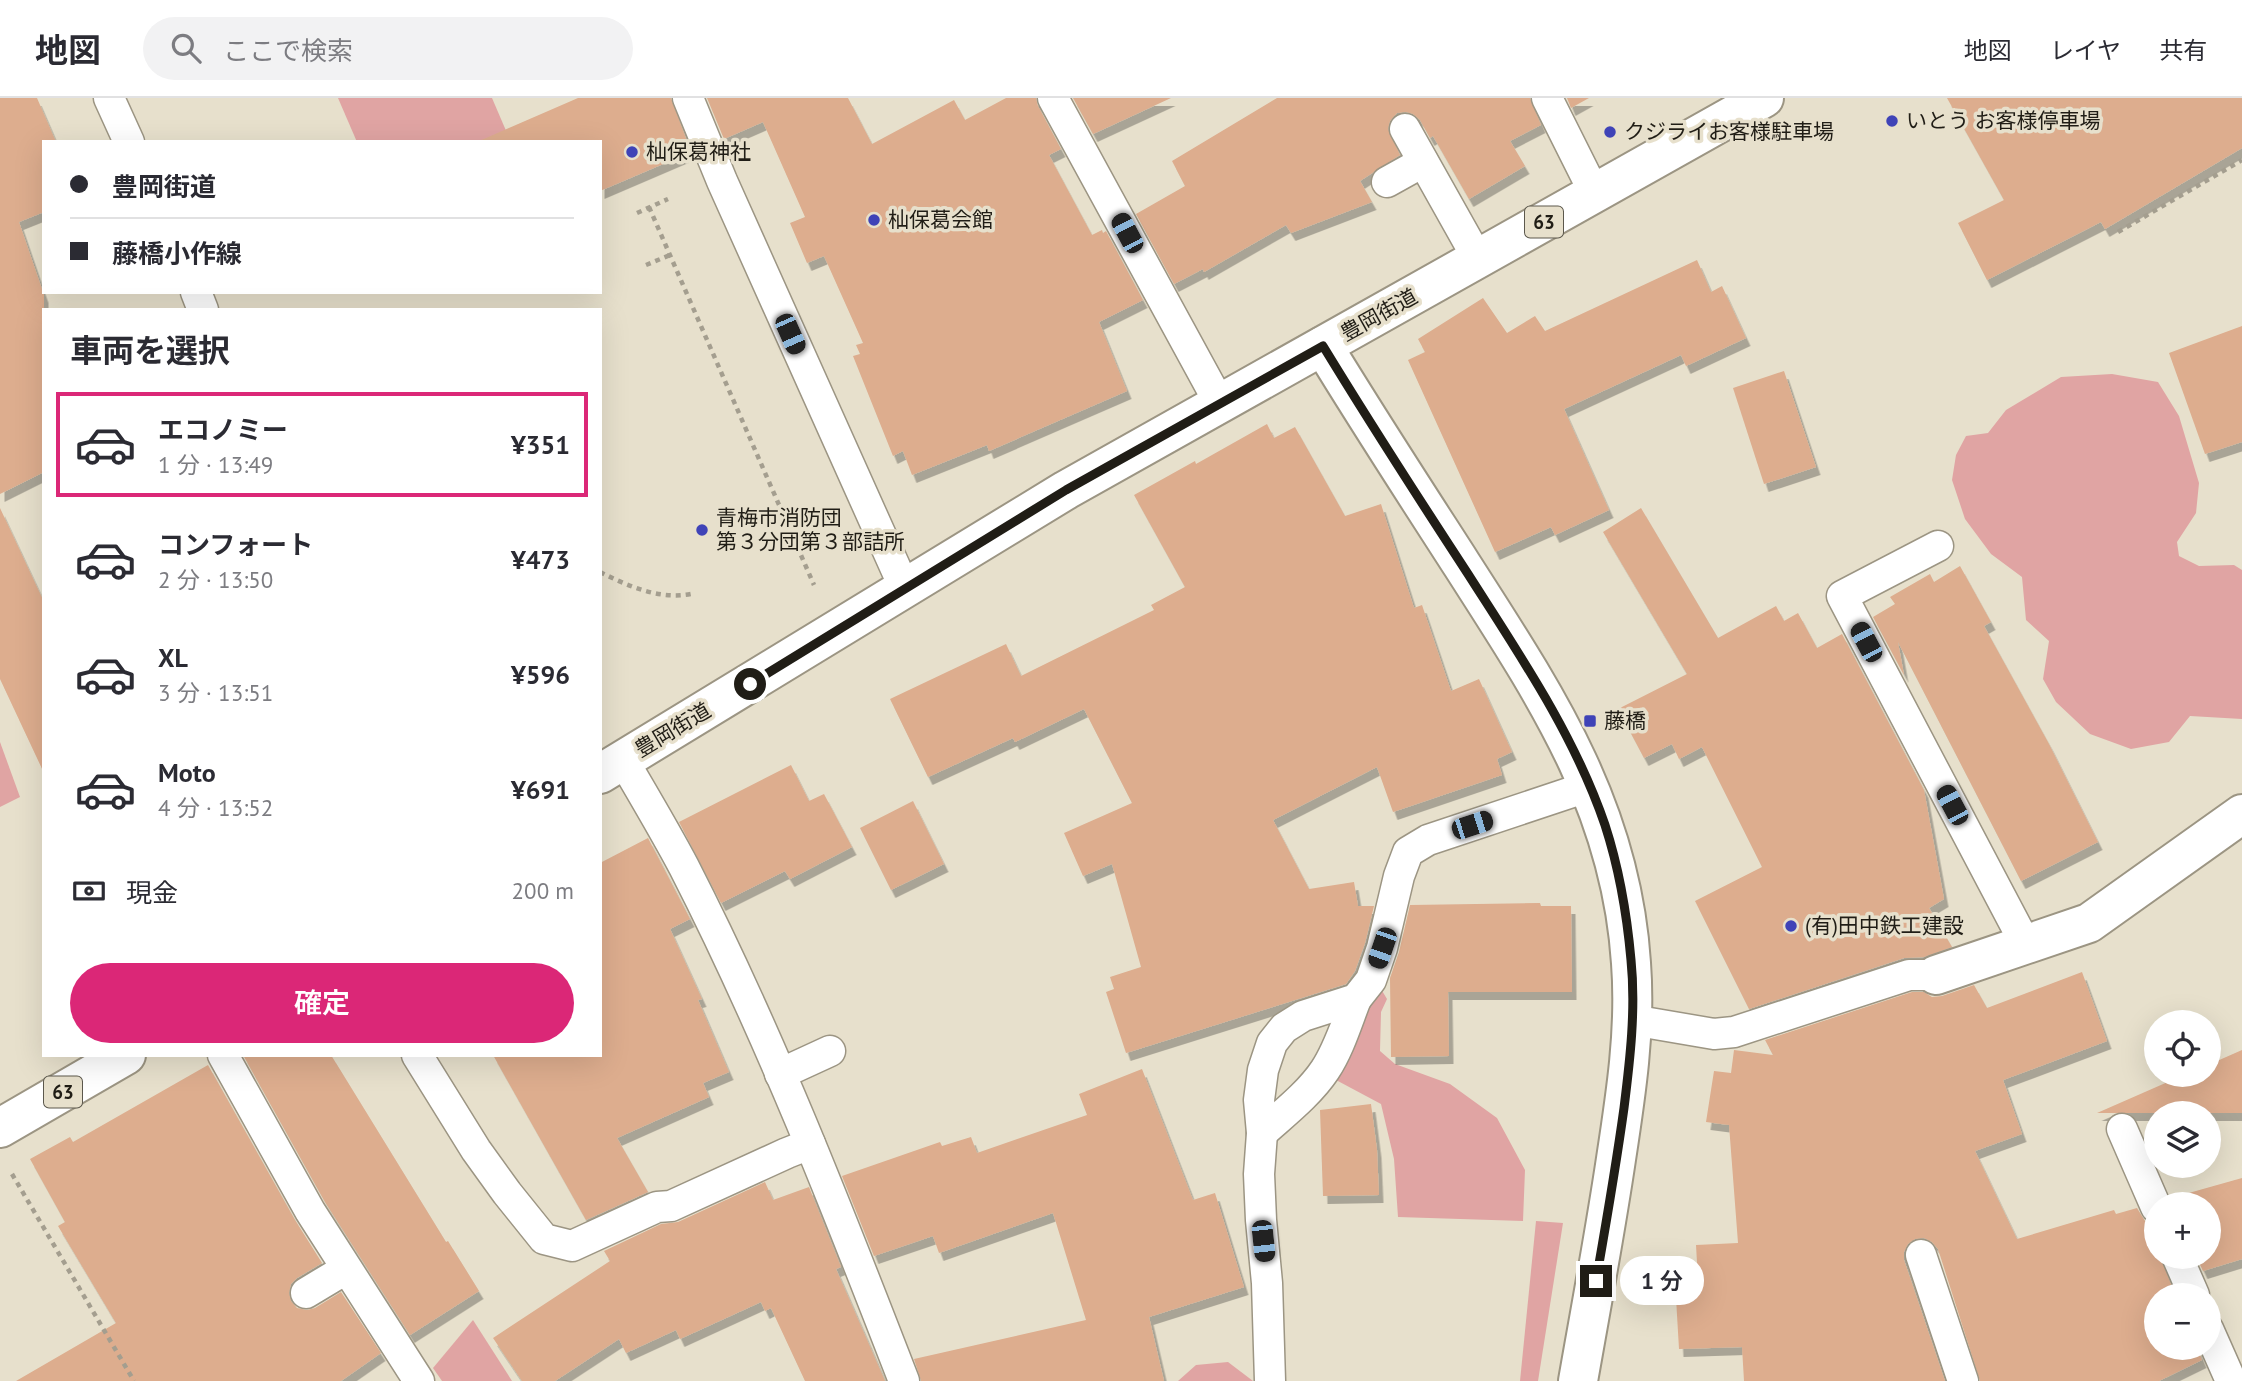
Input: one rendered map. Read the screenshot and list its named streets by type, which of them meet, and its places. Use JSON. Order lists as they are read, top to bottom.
{
  "streets": {
    "main road": ["63", "豊岡街道"]
  },
  "places": {
    "other": [
      "いとう お客様停車場",
      "クジライお客様駐車場",
      "杣保葛神社",
      "杣保葛会館",
      "青梅市消防団 第３分団第３部詰所",
      "(有)田中鉄工建設"
    ],
    "transit": ["藤橋"]
  },
  "page": {
    "header": "地図",
    "search": "ここで検索",
    "nav": ["地図", "レイヤ", "共有"],
    "banner": ["豊岡街道", "藤橋小作線"],
    "heading": "車両を選択",
    "list": [
      {
        "name": "エコノミー",
        "note": "1 分 · 13:49",
        "value": "¥351"
      },
      {
        "name": "コンフォート",
        "note": "2 分 · 13:50",
        "value": "¥473"
      },
      {
        "name": "XL",
        "note": "3 分 · 13:51",
        "value": "¥596"
      },
      {
        "name": "Moto",
        "note": "4 分 · 13:52",
        "value": "¥691"
      }
    ],
    "pay": ["現金", "200 m"],
    "buttons": "確定",
    "map_buttons": ["+", "−"],
    "bubble": "1 分"
  }
}
